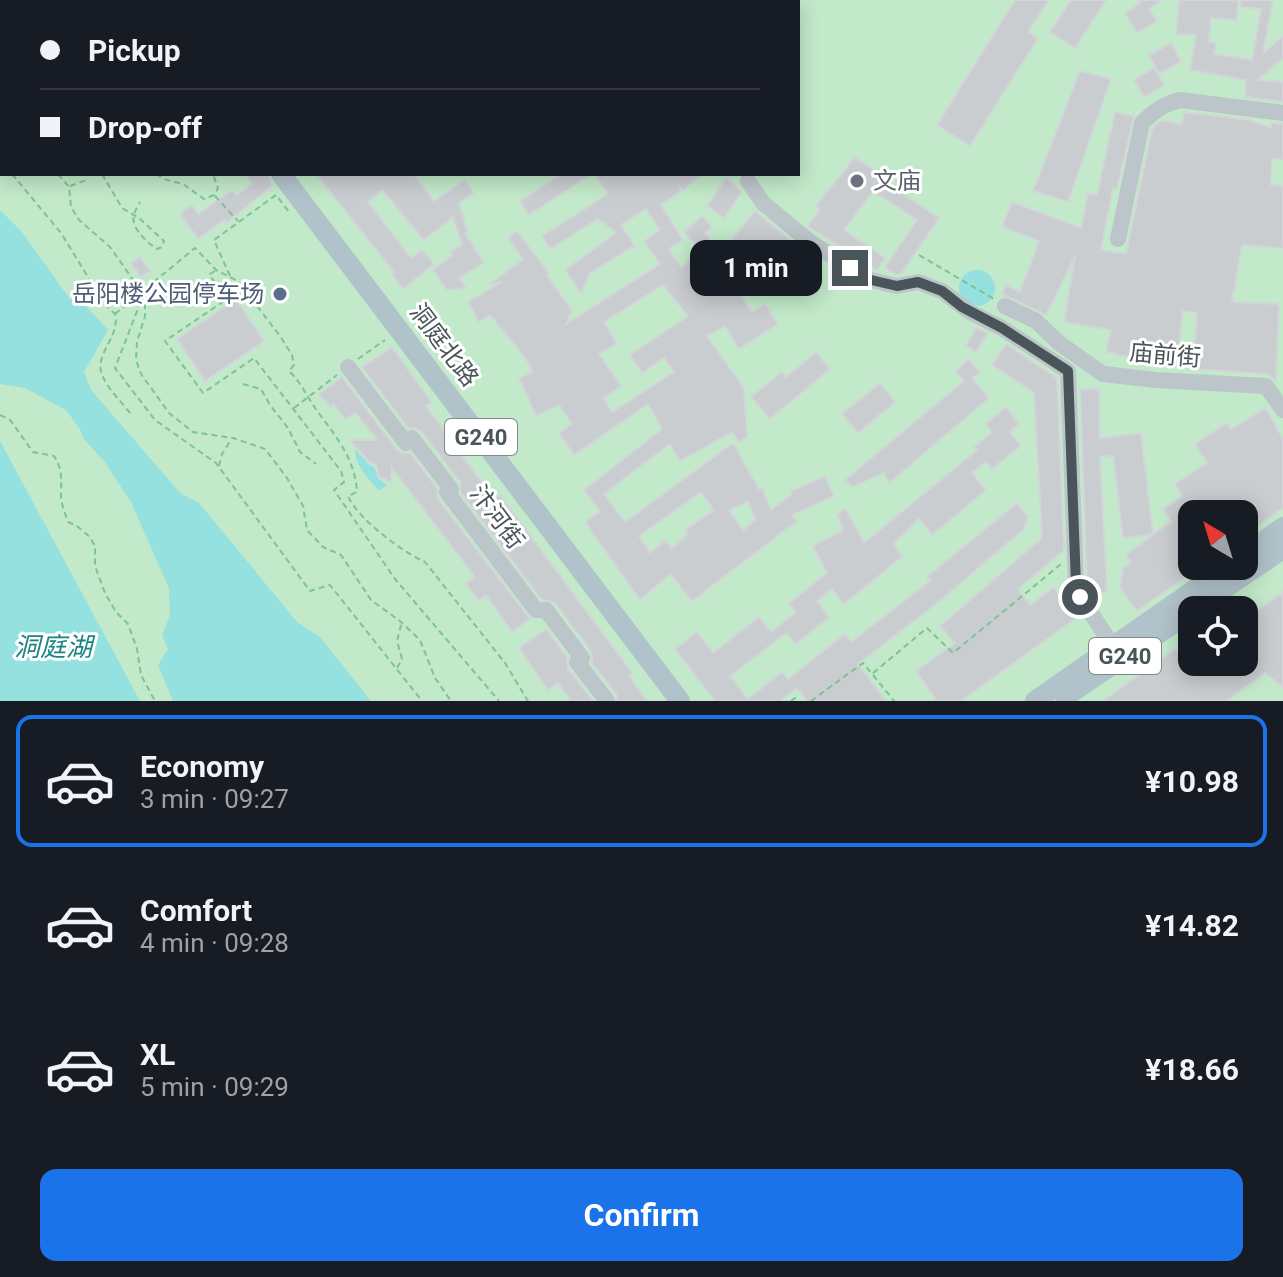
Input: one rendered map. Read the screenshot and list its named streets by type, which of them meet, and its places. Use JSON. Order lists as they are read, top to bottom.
{
  "streets": {
    "main road": ["洞庭北路", "G240"],
    "street": ["庙前街", "汴河街"]
  },
  "water": ["洞庭湖"],
  "places": ["文庙", "岳阳楼公园停车场"],
  "north": "top left",
  "page": {
    "banner": ["Pickup", "Drop-off"],
    "bubble": "1 min",
    "list": [
      {
        "name": "Economy",
        "note": "3 min · 09:27",
        "value": "¥10.98"
      },
      {
        "name": "Comfort",
        "note": "4 min · 09:28",
        "value": "¥14.82"
      },
      {
        "name": "XL",
        "note": "5 min · 09:29",
        "value": "¥18.66"
      }
    ],
    "buttons": "Confirm"
  }
}
